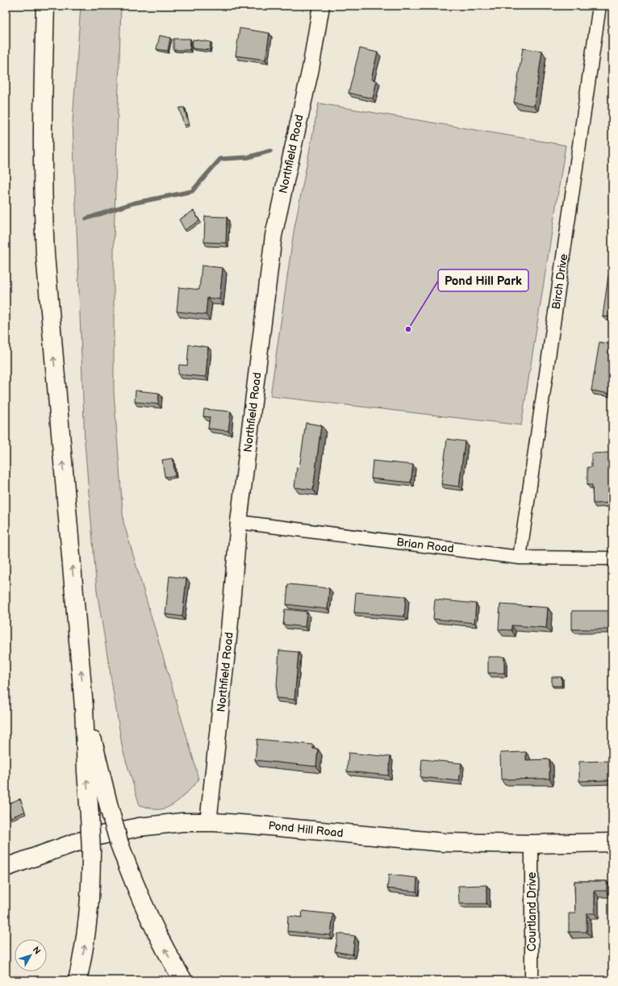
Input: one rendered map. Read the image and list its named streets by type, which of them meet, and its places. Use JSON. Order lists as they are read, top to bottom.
{
  "streets": {
    "main road": ["Pond Hill Road"],
    "street": [
      "Northfield Road",
      "Birch Drive",
      "Brian Road",
      "Courtland Drive"
    ]
  },
  "crossings": [
    ["Northfield Road", "Brian Road"],
    ["Northfield Road", "Pond Hill Road"],
    ["Birch Drive", "Brian Road"],
    ["Pond Hill Road", "Courtland Drive"]
  ],
  "places": ["Pond Hill Park"],
  "north": "top right"
}
